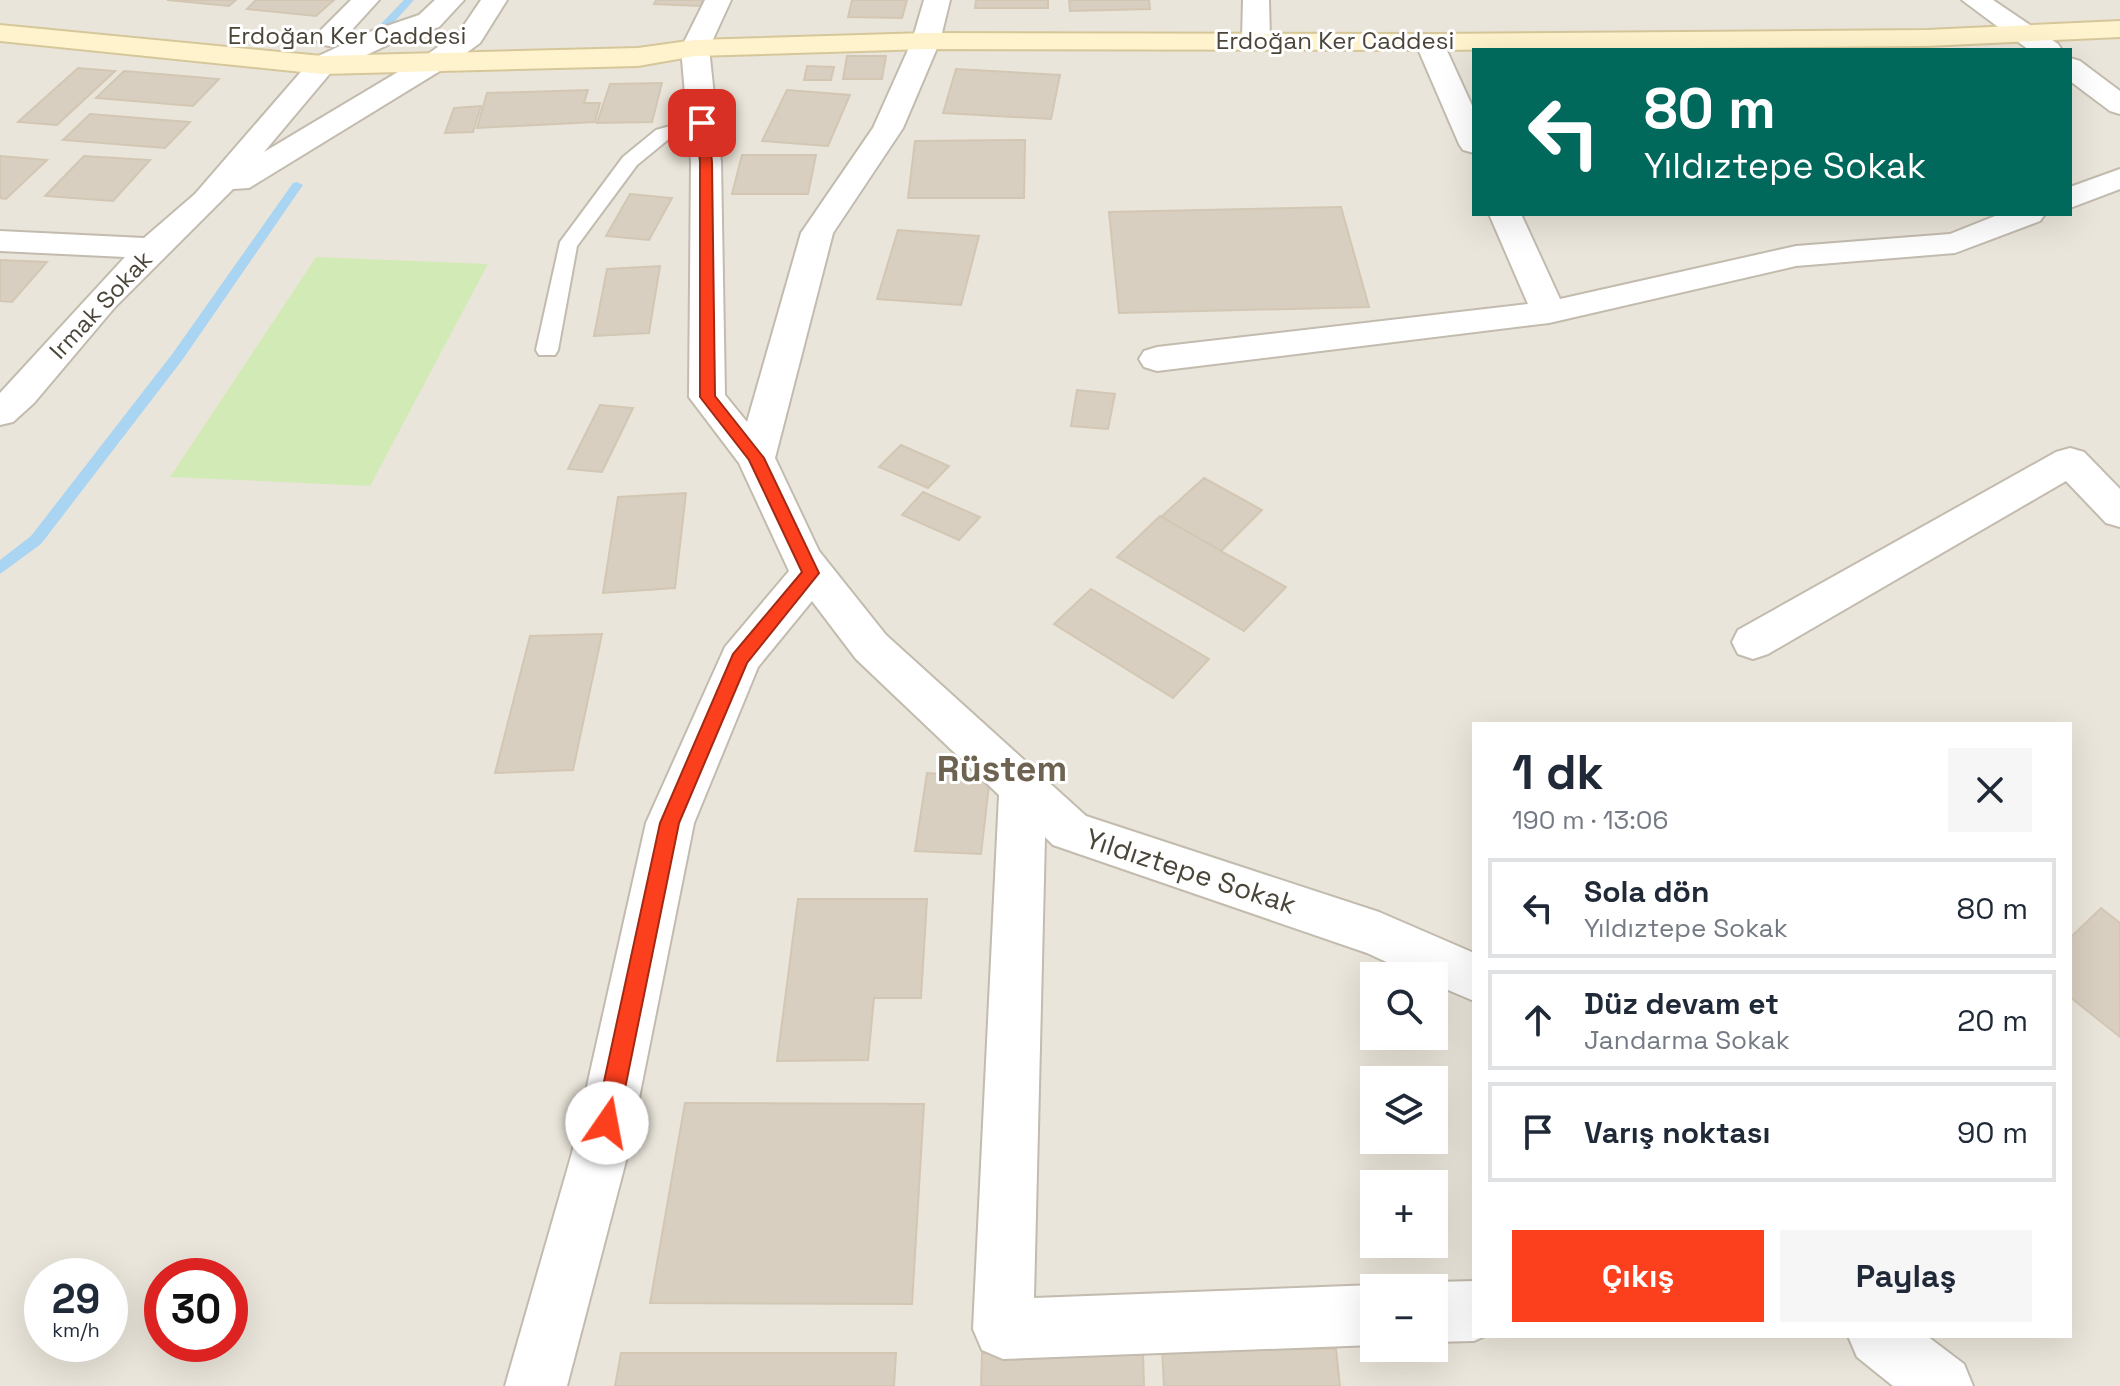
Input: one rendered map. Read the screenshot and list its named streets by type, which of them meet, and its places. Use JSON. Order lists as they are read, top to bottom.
{
  "streets": {
    "main road": ["Erdoğan Ker Caddesi"],
    "street": ["Irmak Sokak", "Yıldıztepe Sokak"]
  },
  "crossings": [
    ["Erdoğan Ker Caddesi", "Yıldıztepe Sokak"]
  ],
  "districts": ["Rüstem"],
  "page": {
    "turn": ["80 m", "Yıldıztepe Sokak"],
    "heading": ["1 dk", "190 m · 13:06"],
    "list": [
      {
        "name": "Sola dön",
        "note": "Yıldıztepe Sokak",
        "value": "80 m"
      },
      {
        "name": "Düz devam et",
        "note": "Jandarma Sokak",
        "value": "20 m"
      },
      {
        "name": "Varış noktası",
        "value": "90 m"
      }
    ],
    "map_buttons": ["+", "−"],
    "buttons": ["Çıkış", "Paylaş"],
    "speed": "29 km/h",
    "limit": "30"
  }
}
